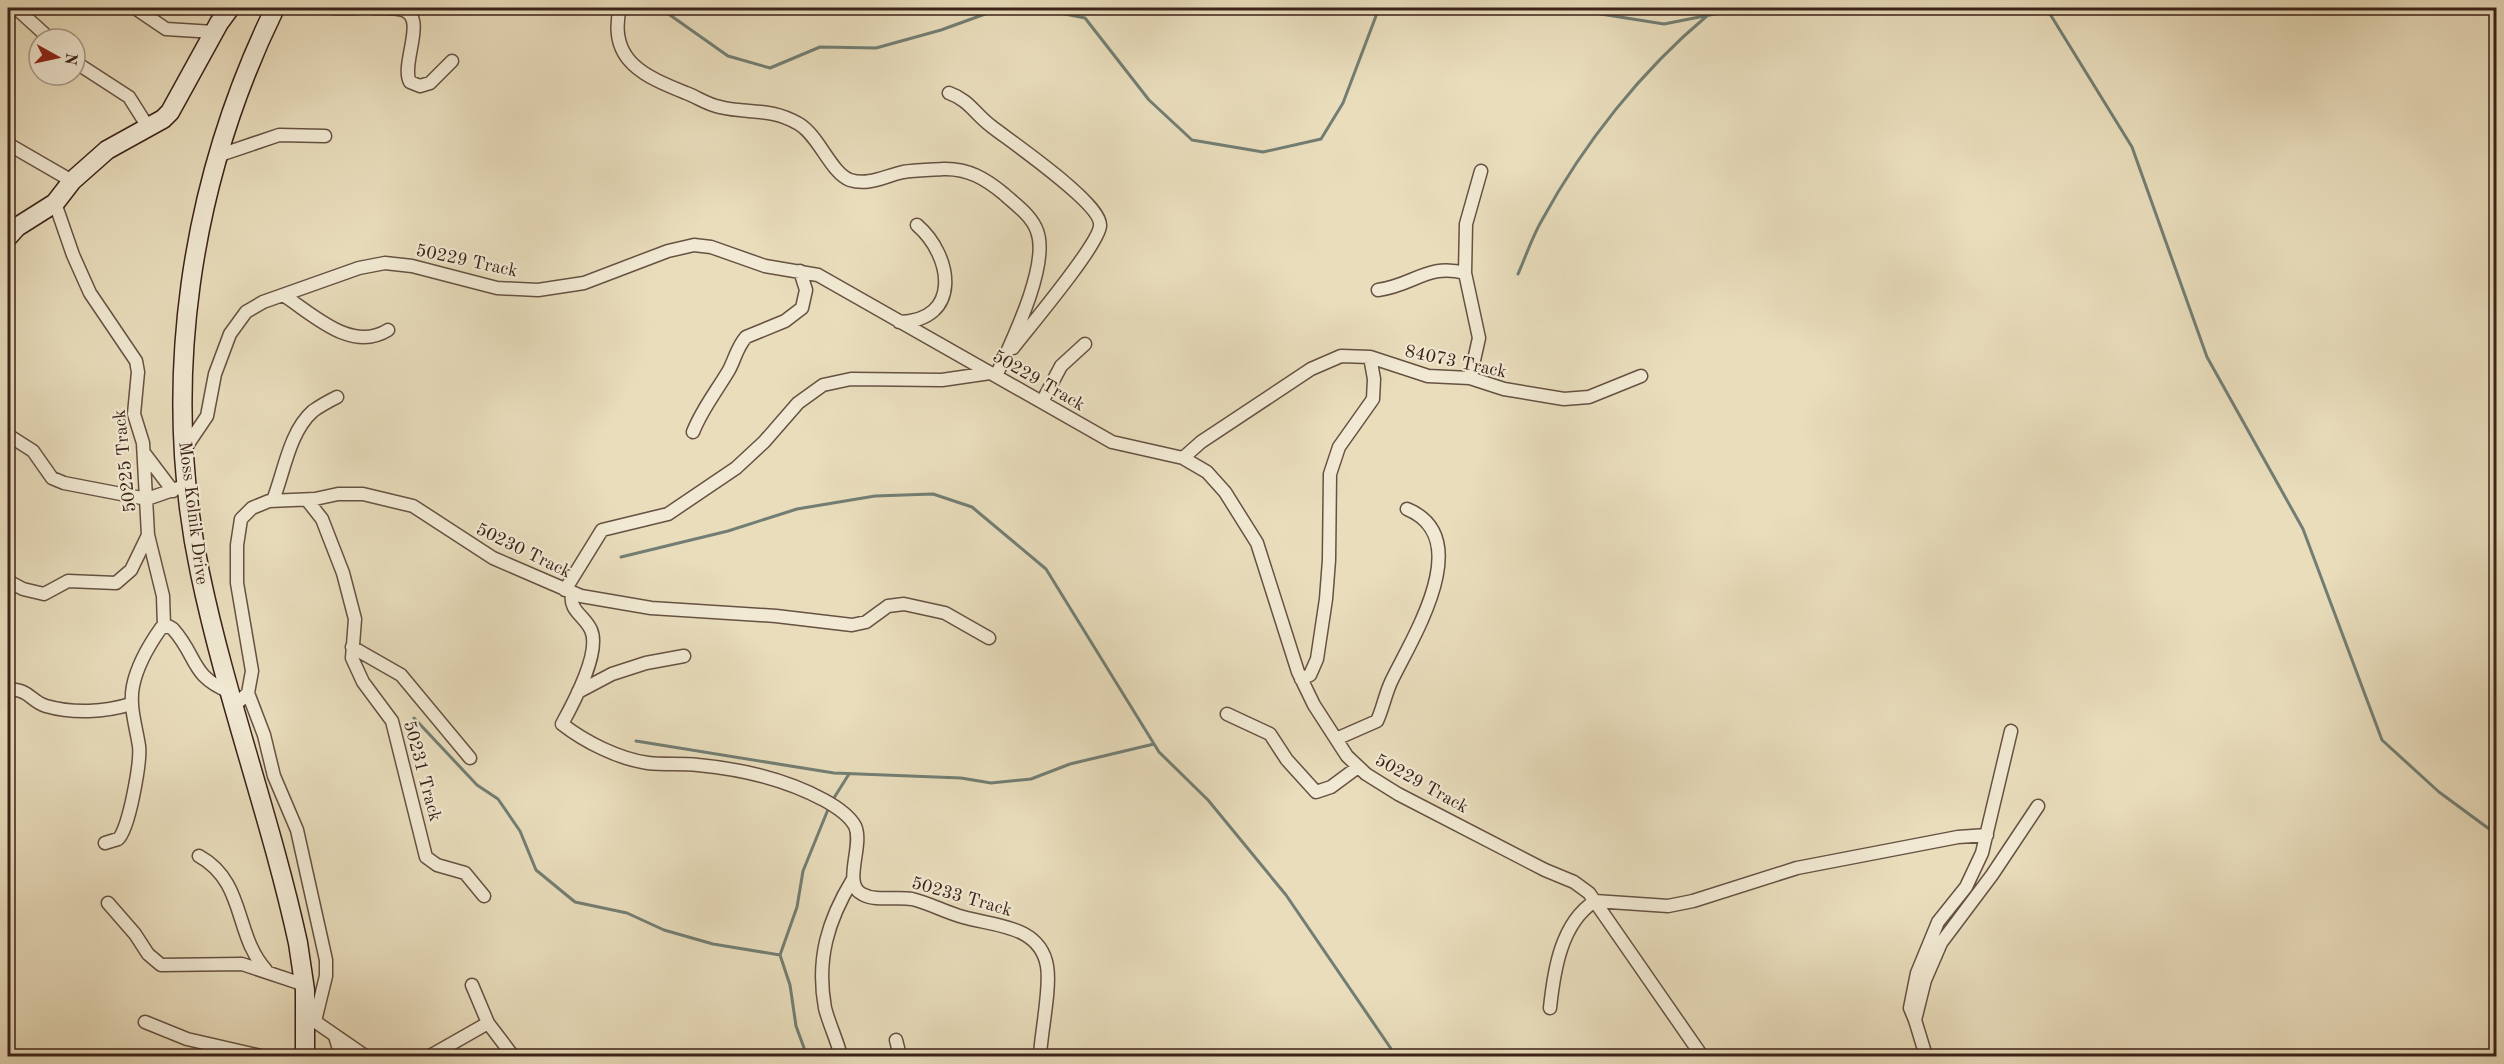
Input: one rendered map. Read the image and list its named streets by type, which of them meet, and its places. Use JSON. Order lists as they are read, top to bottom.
{
  "streets": {
    "main road": ["Moss Kolnik Drive"],
    "street": [
      "50229 Track",
      "84073 Track",
      "50225 Track",
      "50230 Track",
      "50231 Track",
      "50233 Track"
    ]
  },
  "crossings": [
    ["50229 Track", "84073 Track"],
    ["50229 Track", "Moss Kolnik Drive"],
    ["Moss Kolnik Drive", "50230 Track"],
    ["50230 Track", "50231 Track"]
  ],
  "north": "right"
}
